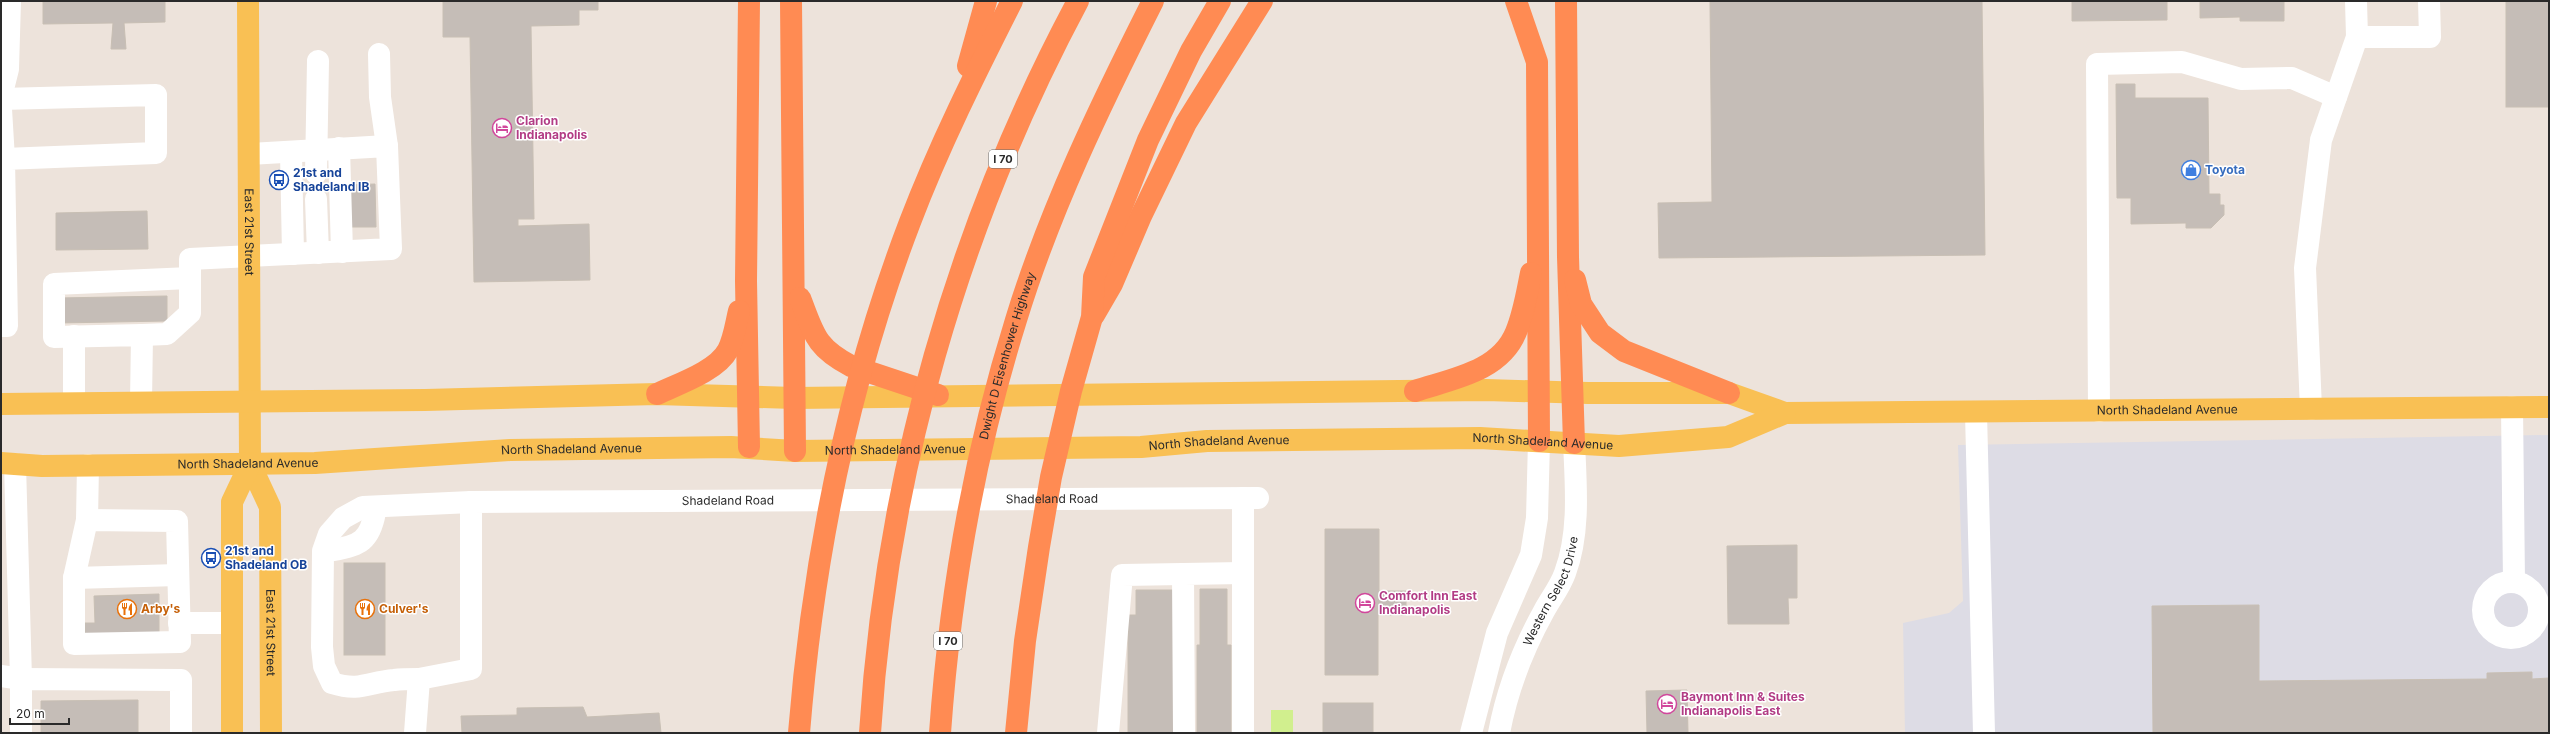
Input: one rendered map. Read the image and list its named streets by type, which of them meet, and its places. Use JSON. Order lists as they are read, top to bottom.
{
  "streets": {
    "highway": ["I 70", "Dwight D Eisenhower Highway"],
    "main road": ["East 21st Street", "North Shadeland Avenue"],
    "street": ["Shadeland Road", "Western Select Drive"]
  },
  "crossings": [
    ["East 21st Street", "North Shadeland Avenue"],
    ["North Shadeland Avenue", "Western Select Drive"]
  ],
  "places": {
    "hotel": ["Clarion Indianapolis", "Comfort Inn East Indianapolis", "Baymont Inn & Suites Indianapolis East"],
    "shop": ["Toyota"],
    "bus stop": ["21st and Shadeland IB", "21st and Shadeland OB"],
    "restaurant": ["Arby's", "Culver's"]
  },
  "scale_bar": "20 m"
}
